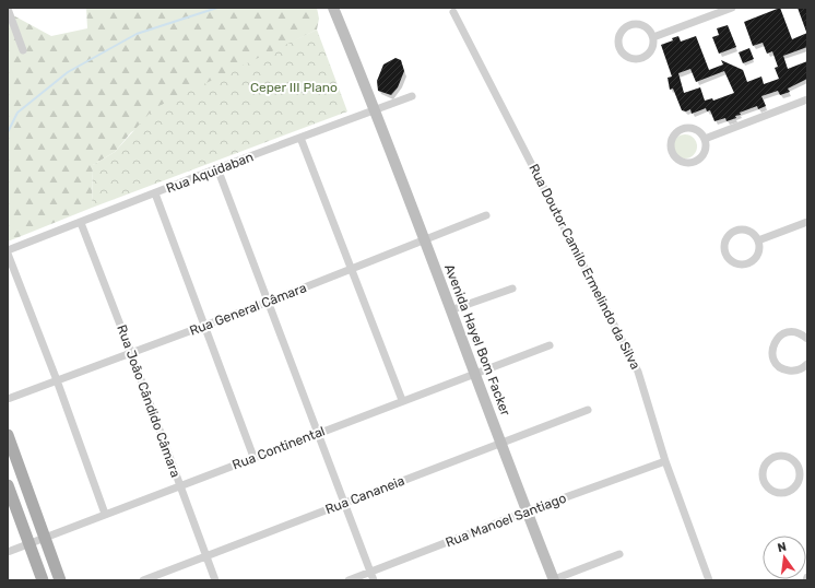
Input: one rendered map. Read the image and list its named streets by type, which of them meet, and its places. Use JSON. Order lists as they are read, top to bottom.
{
  "streets": {
    "street": [
      "Rua Aquidaban",
      "Rua Doutor Camilo Ermelindo da Silva",
      "Rua General Câmara",
      "Avenida Hayel Bom Facker",
      "Rua João Cândido Câmara",
      "Rua Continental",
      "Rua Cananeia",
      "Rua Manoel Santiago"
    ]
  },
  "crossings": [
    ["Rua Aquidaban", "Avenida Hayel Bom Facker"],
    ["Rua Aquidaban", "Rua João Cândido Câmara"],
    ["Rua Doutor Camilo Ermelindo da Silva", "Rua Manoel Santiago"],
    ["Rua General Câmara", "Avenida Hayel Bom Facker"],
    ["Rua General Câmara", "Rua João Cândido Câmara"],
    ["Avenida Hayel Bom Facker", "Rua Continental"],
    ["Avenida Hayel Bom Facker", "Rua Cananeia"],
    ["Avenida Hayel Bom Facker", "Rua Manoel Santiago"],
    ["Rua João Cândido Câmara", "Rua Continental"],
    ["Rua João Cândido Câmara", "Rua Cananeia"]
  ],
  "parks": ["Ceper III Plano"],
  "north": "top"
}
